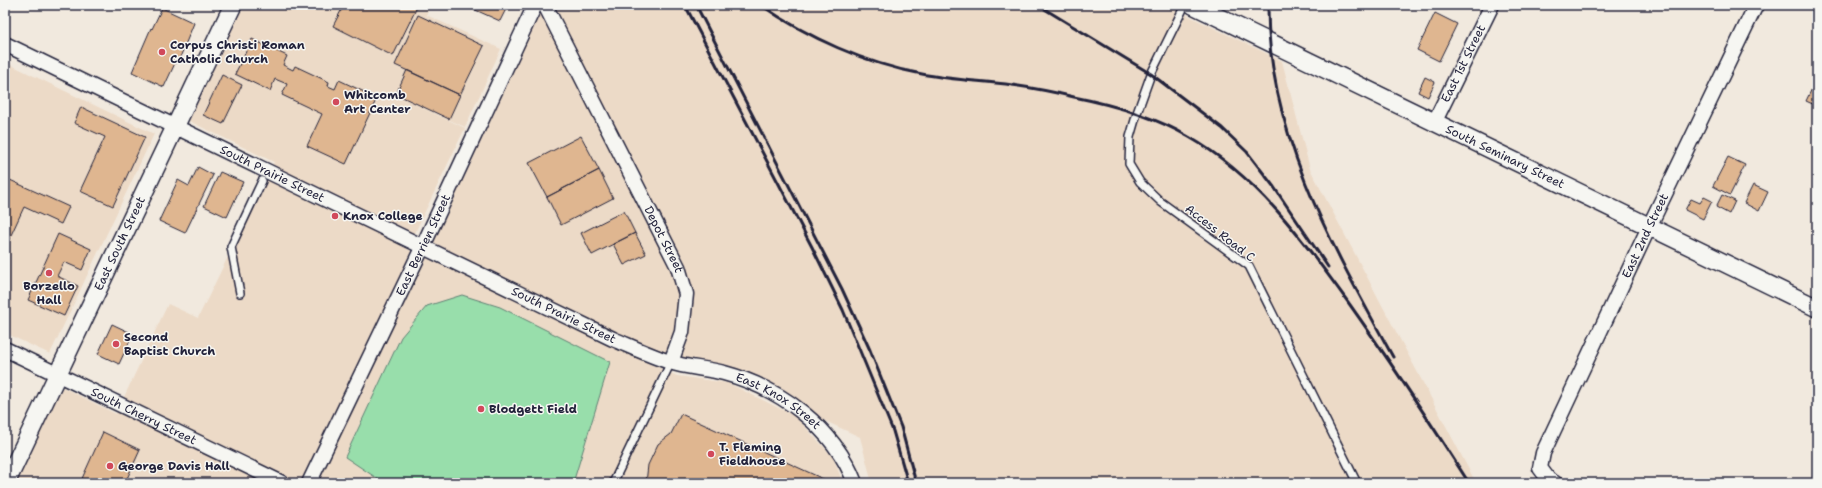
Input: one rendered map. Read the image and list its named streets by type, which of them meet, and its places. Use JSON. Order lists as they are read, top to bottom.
{
  "streets": {
    "street": [
      "East 1st Street",
      "South Seminary Street",
      "South Prairie Street",
      "East 2nd Street",
      "Depot Street",
      "East South Street",
      "East Berrien Street",
      "East Knox Street",
      "South Cherry Street"
    ],
    "lane": ["Access Road C"]
  },
  "crossings": [
    ["East 1st Street", "South Seminary Street"],
    ["South Seminary Street", "East 2nd Street"],
    ["South Prairie Street", "Depot Street"],
    ["South Prairie Street", "East South Street"],
    ["South Prairie Street", "East Berrien Street"],
    ["South Prairie Street", "East Knox Street"],
    ["Depot Street", "East Knox Street"],
    ["East South Street", "South Cherry Street"]
  ],
  "places": [
    "Corpus Christi Roman Catholic Church",
    "Whitcomb Art Center",
    "Knox College",
    "Borzello Hall",
    "Second Baptist Church",
    "Blodgett Field",
    "T. Fleming Fieldhouse",
    "George Davis Hall"
  ]
}
